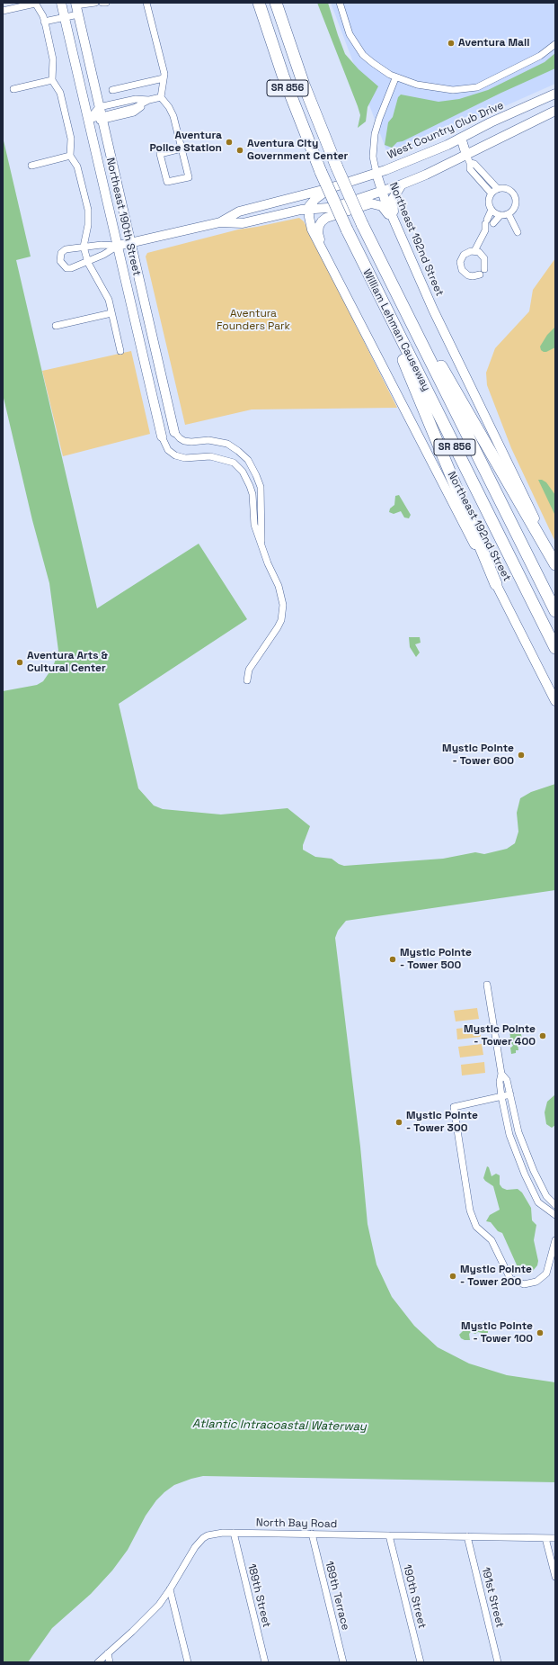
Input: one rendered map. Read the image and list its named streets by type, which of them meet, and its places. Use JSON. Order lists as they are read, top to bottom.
{
  "streets": {
    "highway": ["SR 856", "William Lehman Causeway"],
    "street": [
      "West Country Club Drive",
      "Northeast 190th Street",
      "Northeast 192nd Street",
      "North Bay Road",
      "189th Street",
      "189th Terrace",
      "190th Street",
      "191st Street"
    ]
  },
  "crossings": [
    ["West Country Club Drive", "Northeast 190th Street"],
    ["West Country Club Drive", "Northeast 192nd Street"],
    ["North Bay Road", "189th Street"],
    ["North Bay Road", "189th Terrace"],
    ["North Bay Road", "190th Street"],
    ["North Bay Road", "191st Street"]
  ],
  "water": ["Atlantic Intracoastal Waterway"],
  "parks": ["Aventura Founders Park"],
  "places": [
    "Aventura Mall",
    "Aventura Police Station",
    "Aventura City Government Center",
    "Aventura Arts & Cultural Center",
    "Mystic Pointe - Tower 600",
    "Mystic Pointe - Tower 500",
    "Mystic Pointe - Tower 400",
    "Mystic Pointe - Tower 300",
    "Mystic Pointe - Tower 200",
    "Mystic Pointe - Tower 100"
  ]
}
